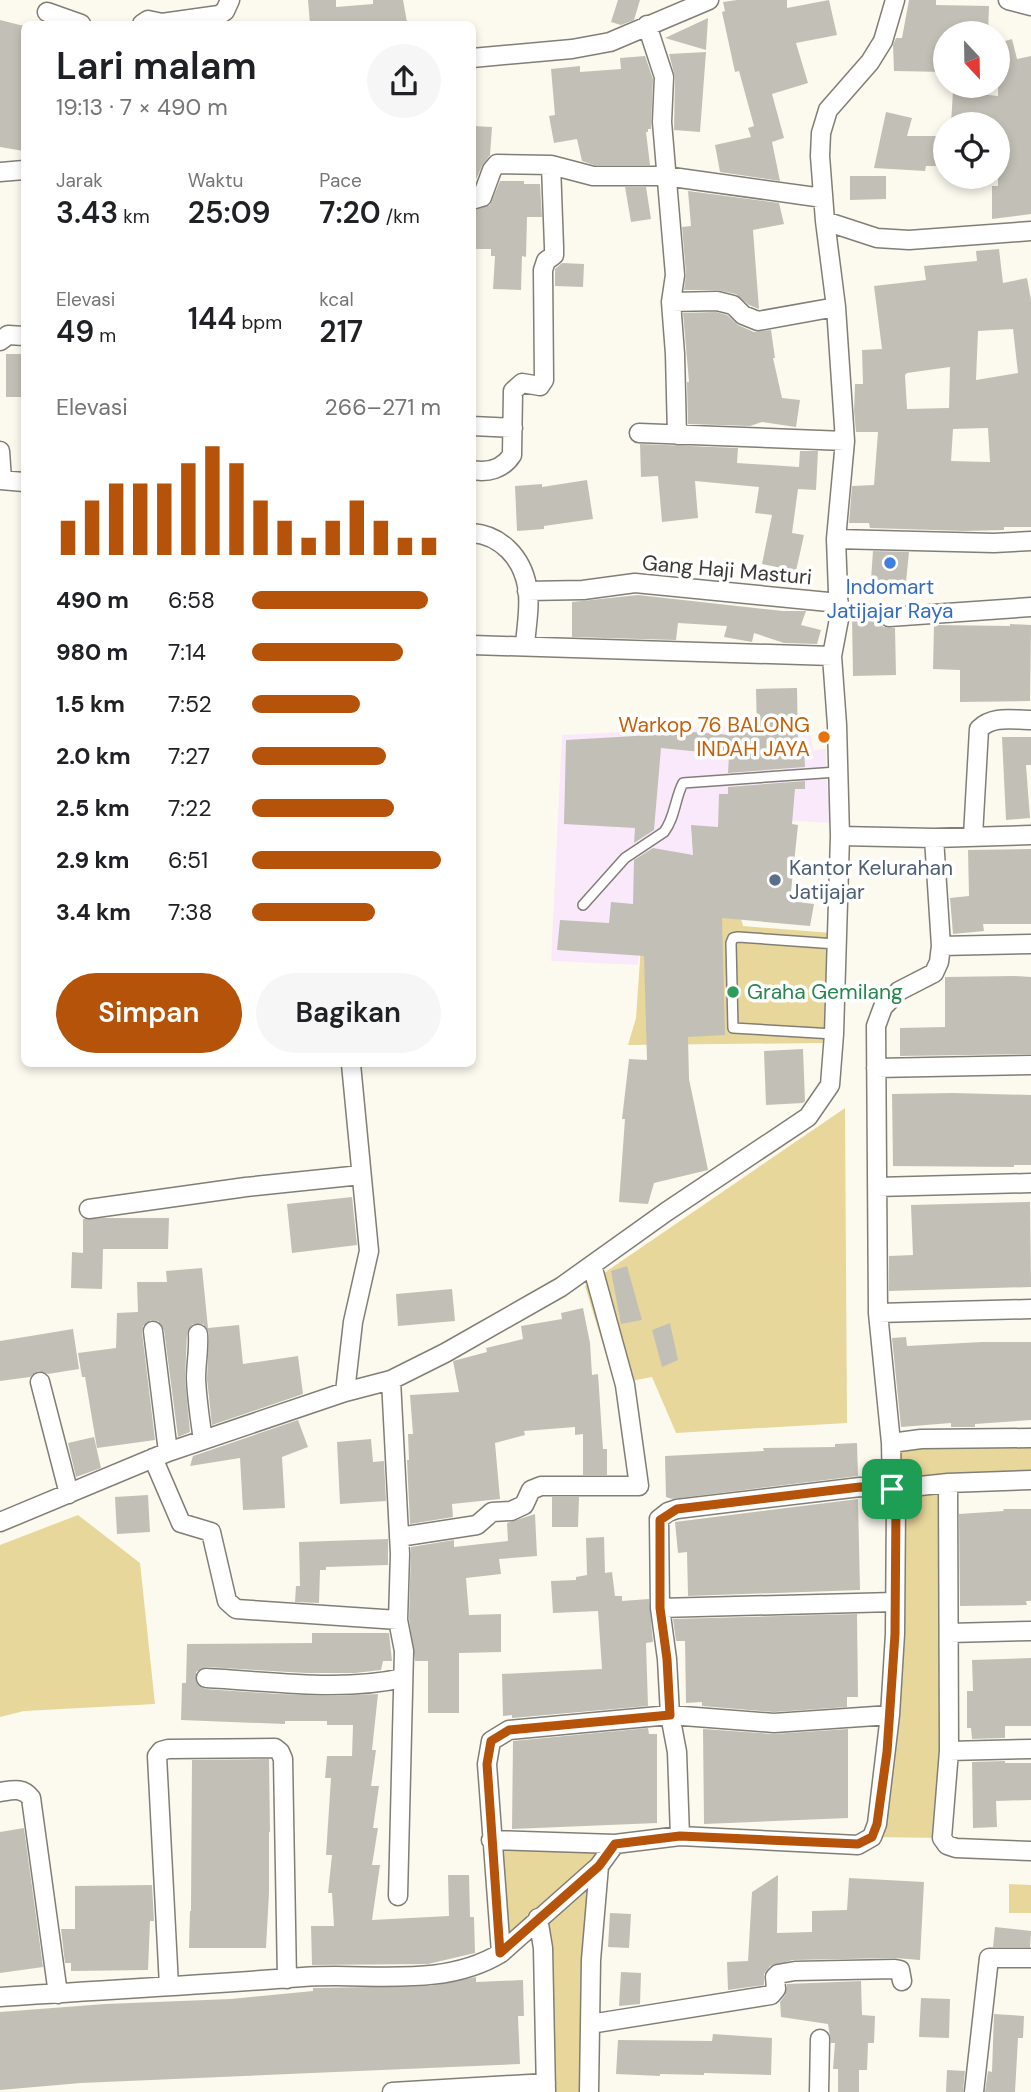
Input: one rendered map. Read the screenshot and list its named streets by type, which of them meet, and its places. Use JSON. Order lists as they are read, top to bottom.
{
  "streets": {
    "street": ["Gang Haji Masturi"]
  },
  "places": [
    "Indomart Jatijajar Raya",
    "Warkop 76 BALONG INDAH JAYA",
    "Kantor Kelurahan Jatijajar",
    "Graha Gemilang"
  ],
  "north": "bottom",
  "page": {
    "heading": ["Lari malam", "19:13 · 7 × 490 m"],
    "stats": [
      ["Jarak", "3.43 km"],
      ["Waktu", "25:09"],
      ["Pace", "7:20 /km"],
      ["Elevasi", "49 m"],
      ["144 bpm"],
      ["kcal", "217"]
    ],
    "chart": ["Elevasi", "266–271 m"],
    "list": [
      {
        "name": "490 m",
        "note": "6:58"
      },
      {
        "name": "980 m",
        "note": "7:14"
      },
      {
        "name": "1.5 km",
        "note": "7:52"
      },
      {
        "name": "2.0 km",
        "note": "7:27"
      },
      {
        "name": "2.5 km",
        "note": "7:22"
      },
      {
        "name": "2.9 km",
        "note": "6:51"
      },
      {
        "name": "3.4 km",
        "note": "7:38"
      }
    ],
    "buttons": ["Simpan", "Bagikan"]
  }
}
